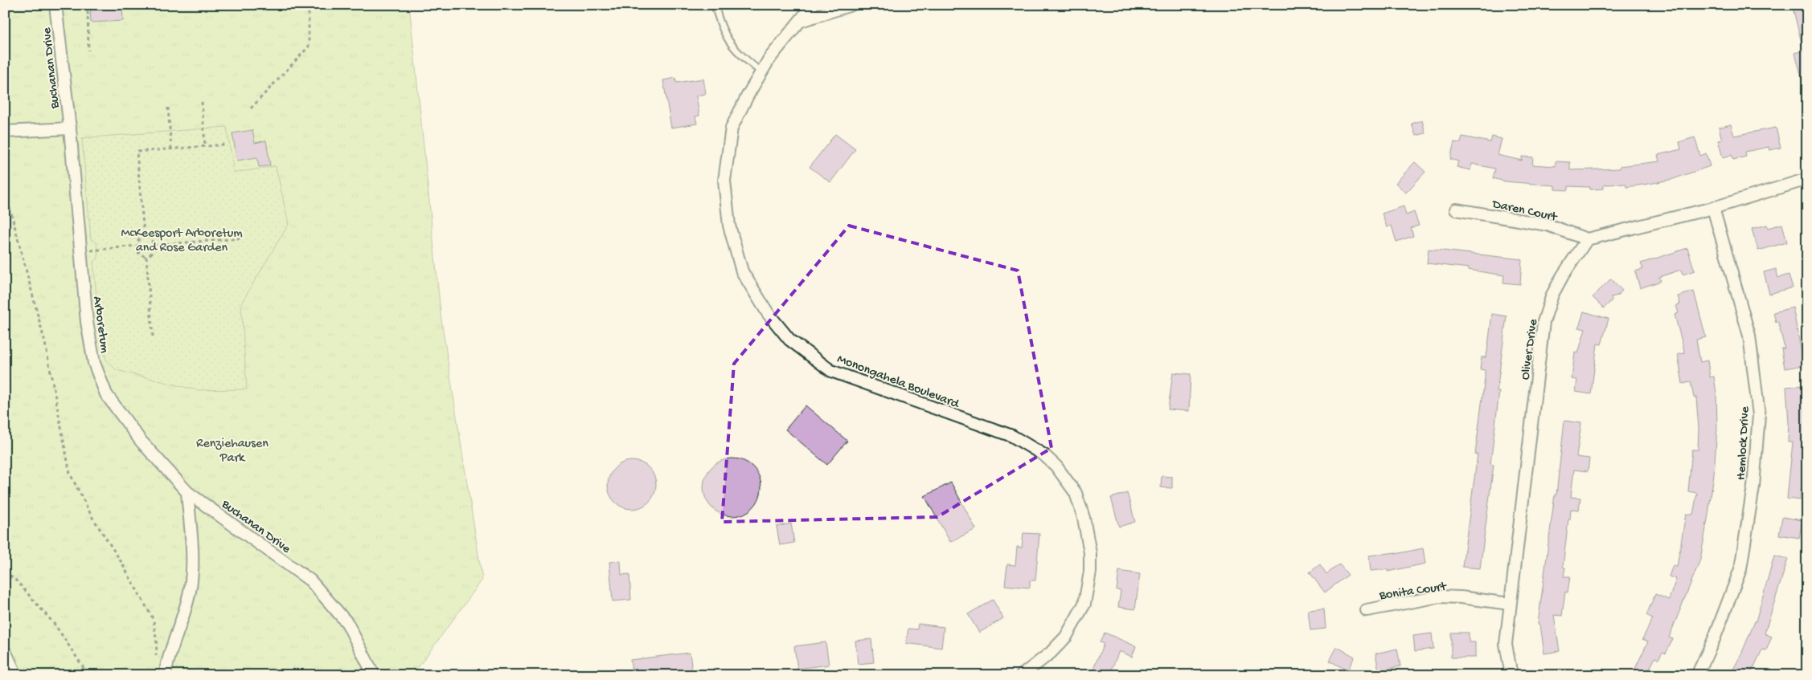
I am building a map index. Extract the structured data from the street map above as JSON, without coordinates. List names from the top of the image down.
{
  "streets": {
    "street": [
      "Buchanan Drive",
      "Daren Court",
      "Arboretum",
      "Oliver Drive",
      "Monongahela Boulevard",
      "Hemlock Drive",
      "Bonita Court"
    ]
  },
  "crossings": [
    ["Buchanan Drive", "Arboretum"],
    ["Daren Court", "Oliver Drive"],
    ["Oliver Drive", "Bonita Court"]
  ],
  "parks": ["McKeesport Arboretum and Rose Garden", "Renziehausen Park"]
}
